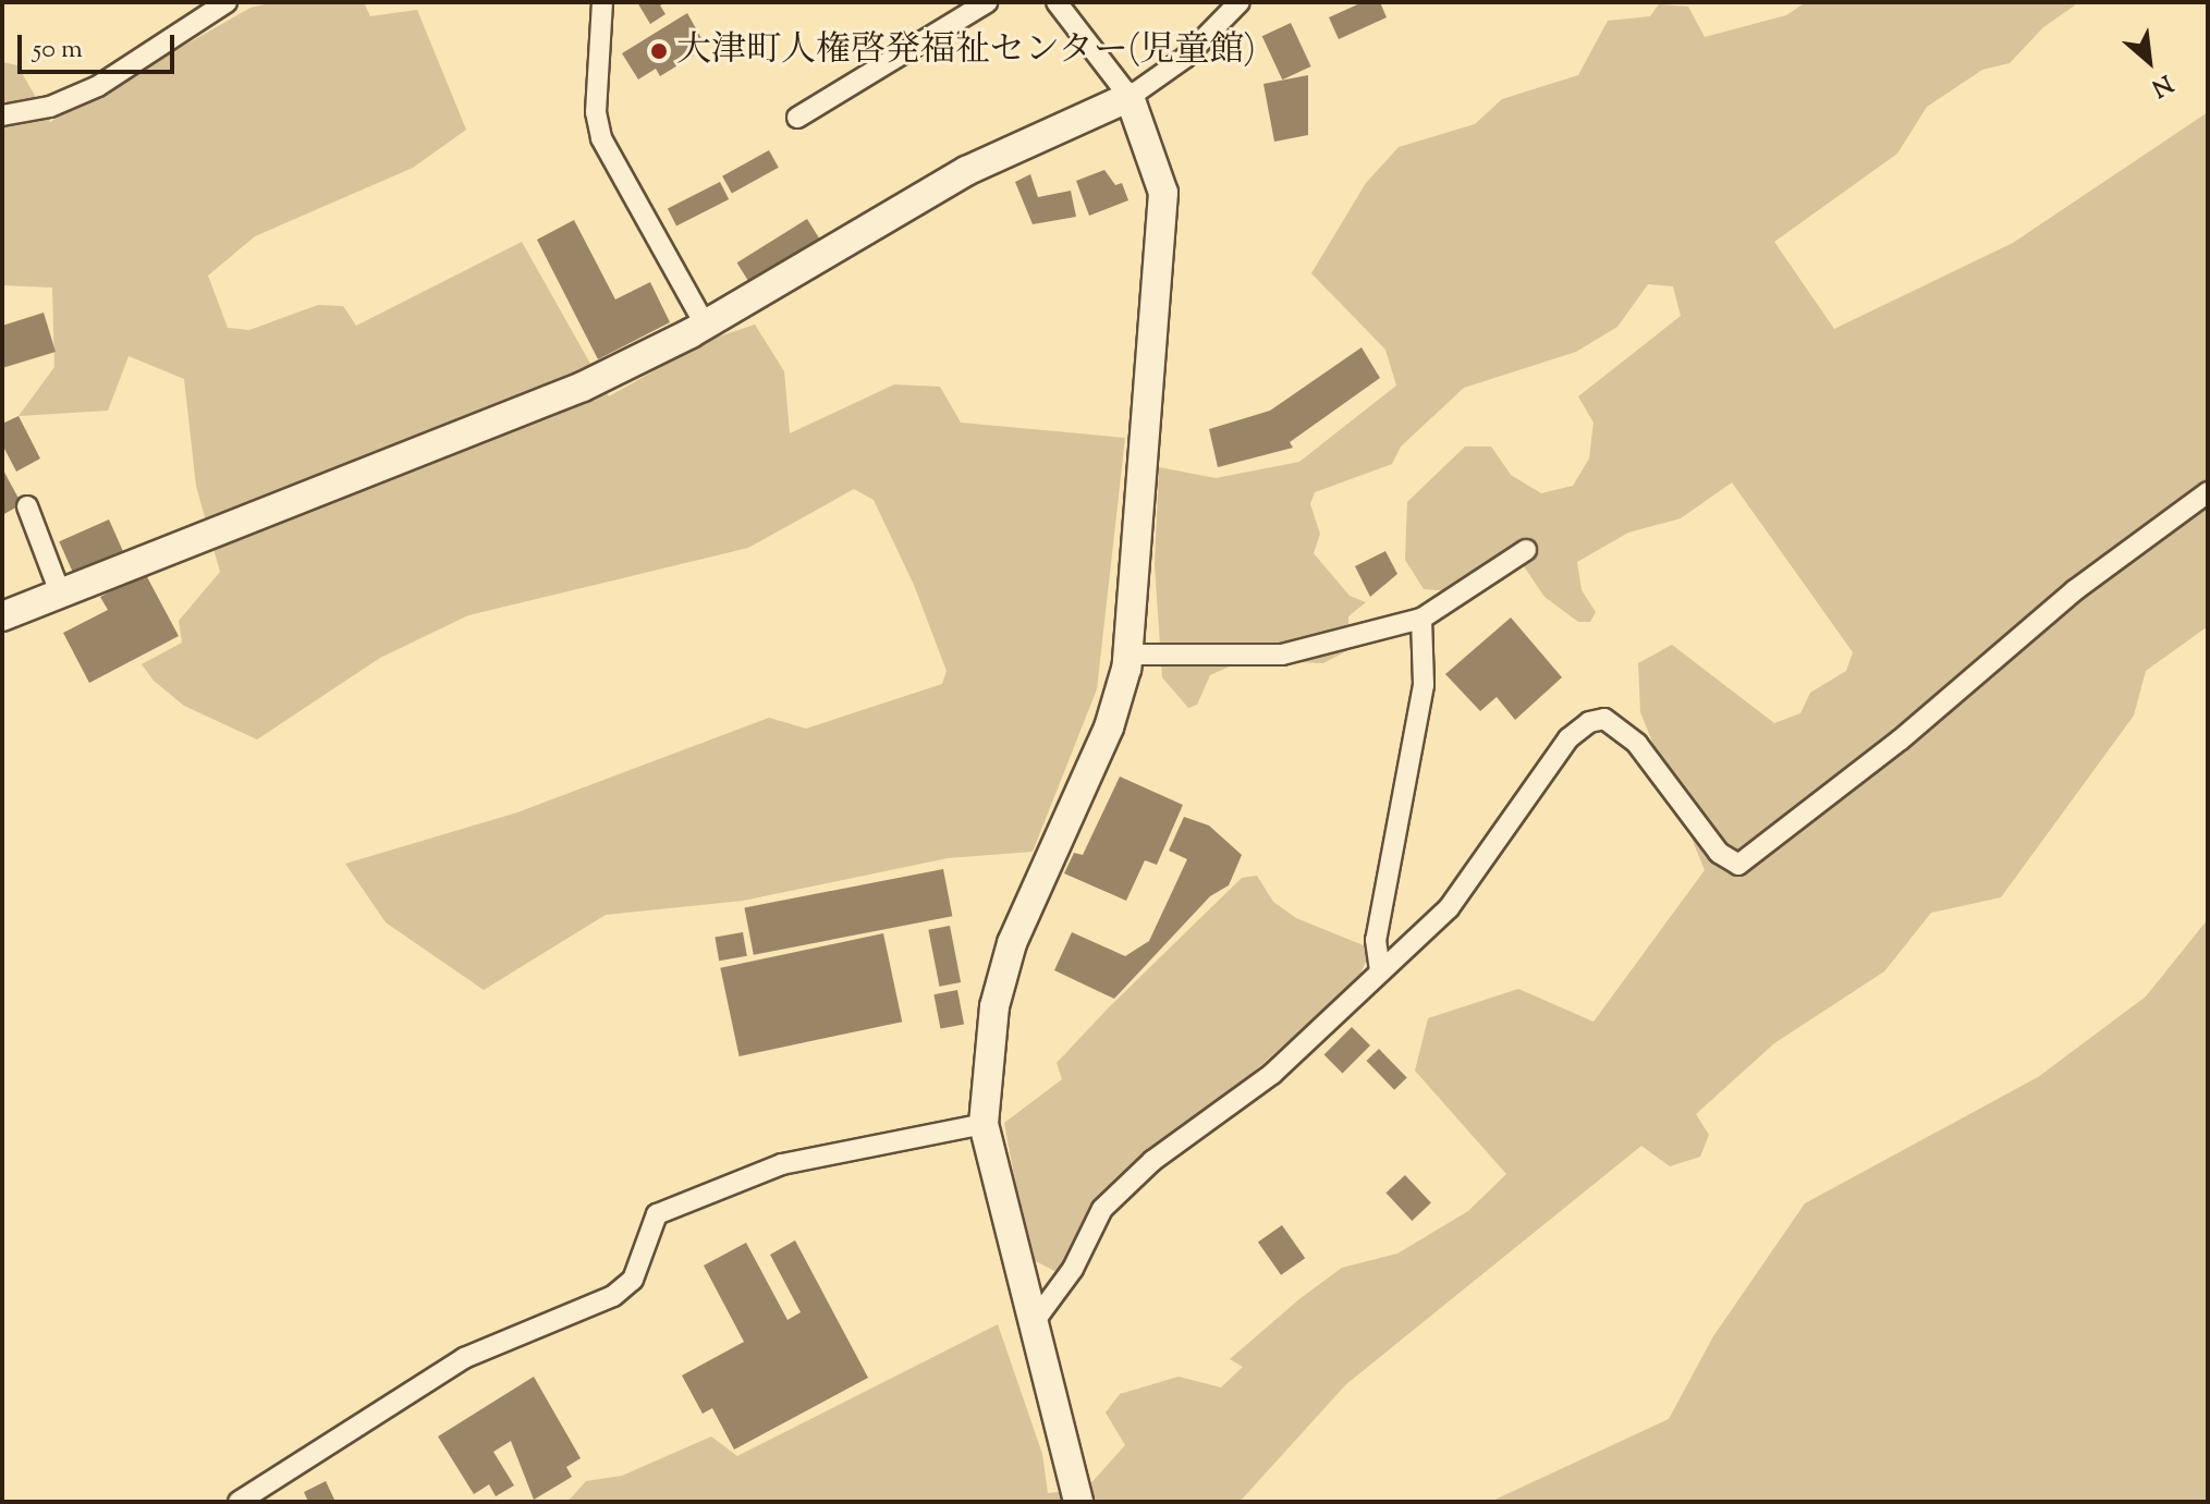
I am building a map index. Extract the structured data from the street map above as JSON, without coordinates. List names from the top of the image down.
{
  "places": ["大津町人権啓発福祉センター(児童館)"],
  "scale_bar": "50 m",
  "north": "bottom right"
}
